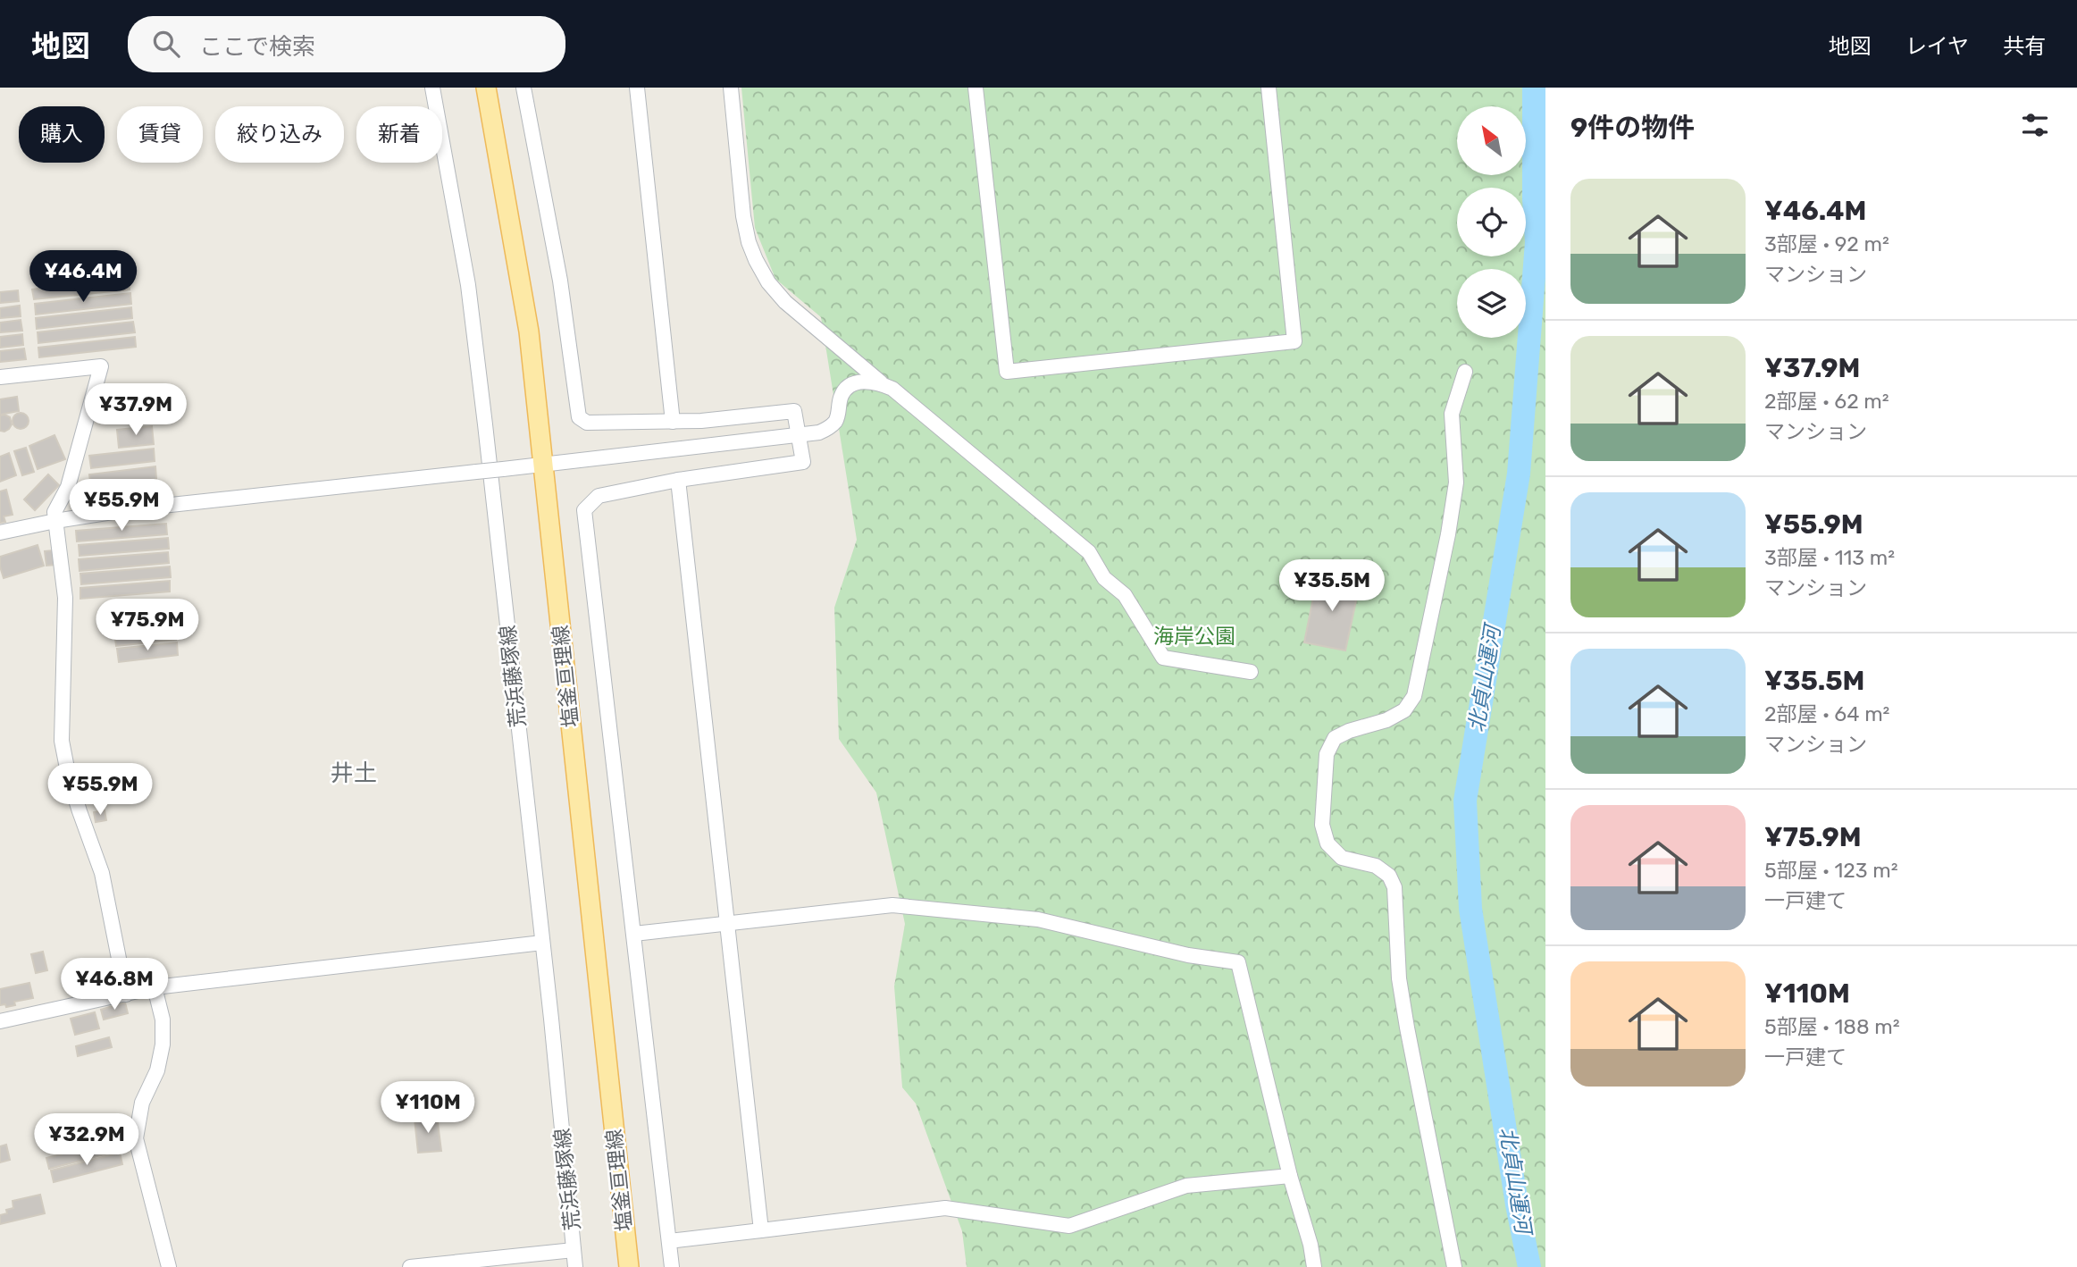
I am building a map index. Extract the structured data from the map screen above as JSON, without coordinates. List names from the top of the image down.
{
  "streets": {
    "main road": ["塩釜亘理線"],
    "street": ["荒浜藤塚線"]
  },
  "districts": ["井土"],
  "water": ["北貞山運河"],
  "parks": ["海岸公園"],
  "north": "top left",
  "page": {
    "header": "地図",
    "search": "ここで検索",
    "nav": ["地図", "レイヤ", "共有"],
    "heading": "9件の物件",
    "chip": [
      "購入",
      "賃貸",
      "絞り込み",
      "新着"
    ],
    "list": [
      {
        "name": "¥46.4M",
        "note": "3部屋 · 92 m² · マンション"
      },
      {
        "name": "¥37.9M",
        "note": "2部屋 · 62 m² · マンション"
      },
      {
        "name": "¥55.9M",
        "note": "3部屋 · 113 m² · マンション"
      },
      {
        "name": "¥35.5M",
        "note": "2部屋 · 64 m² · マンション"
      },
      {
        "name": "¥75.9M",
        "note": "5部屋 · 123 m² · 一戸建て"
      },
      {
        "name": "¥110M",
        "note": "5部屋 · 188 m² · 一戸建て"
      }
    ],
    "price": [
      "¥46.4M",
      "¥37.9M",
      "¥55.9M",
      "¥35.5M",
      "¥75.9M",
      "¥55.9M",
      "¥46.8M",
      "¥110M",
      "¥32.9M"
    ]
  }
}
